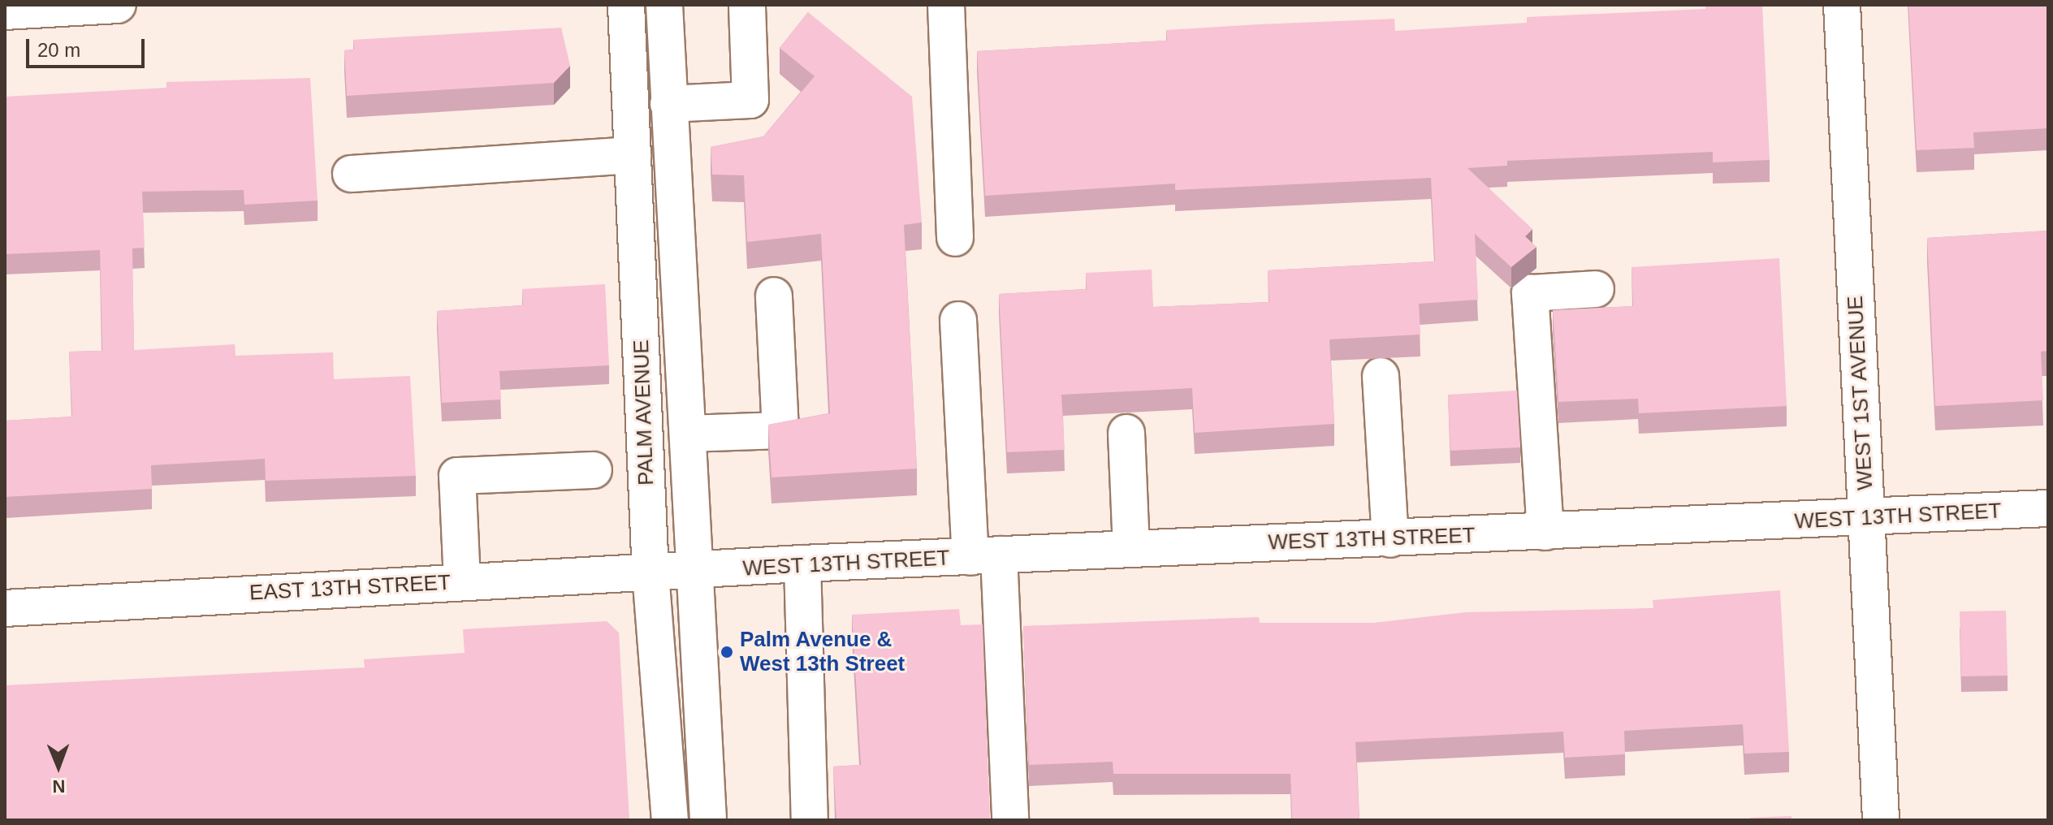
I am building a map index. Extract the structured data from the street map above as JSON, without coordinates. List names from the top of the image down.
{
  "streets": {
    "street": [
      "WEST 1ST AVENUE",
      "PALM AVENUE",
      "WEST 13TH STREET",
      "EAST 13TH STREET"
    ]
  },
  "crossings": [
    ["WEST 1ST AVENUE", "WEST 13TH STREET"],
    ["PALM AVENUE", "WEST 13TH STREET"],
    ["PALM AVENUE", "EAST 13TH STREET"],
    ["WEST 13TH STREET", "EAST 13TH STREET"]
  ],
  "places": ["Palm Avenue & West 13th Street"],
  "scale_bar": "20 m",
  "north": "bottom"
}
